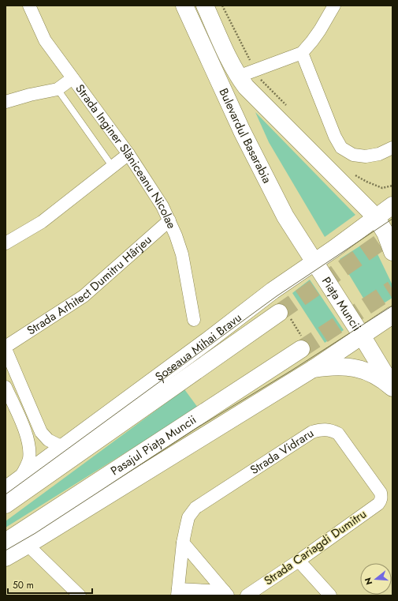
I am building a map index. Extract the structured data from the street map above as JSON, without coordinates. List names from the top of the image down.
{
  "streets": {
    "main road": [
      "Bulevardul Basarabia",
      "Piața Muncii",
      "Șoseaua Mihai Bravu",
      "Pasajul Piața Muncii"
    ],
    "street": [
      "Strada Inginer Slăniceanu Nicolae",
      "Strada Arhitect Dumitru Hârjeu",
      "Strada Vidraru",
      "Strada Cariagdi Dumitru"
    ]
  },
  "crossings": [
    ["Bulevardul Basarabia", "Piața Muncii"],
    ["Bulevardul Basarabia", "Șoseaua Mihai Bravu"],
    ["Strada Inginer Slăniceanu Nicolae", "Strada Arhitect Dumitru Hârjeu"],
    ["Piața Muncii", "Șoseaua Mihai Bravu"],
    ["Strada Vidraru", "Strada Cariagdi Dumitru"]
  ],
  "scale_bar": "50 m",
  "north": "left"
}
